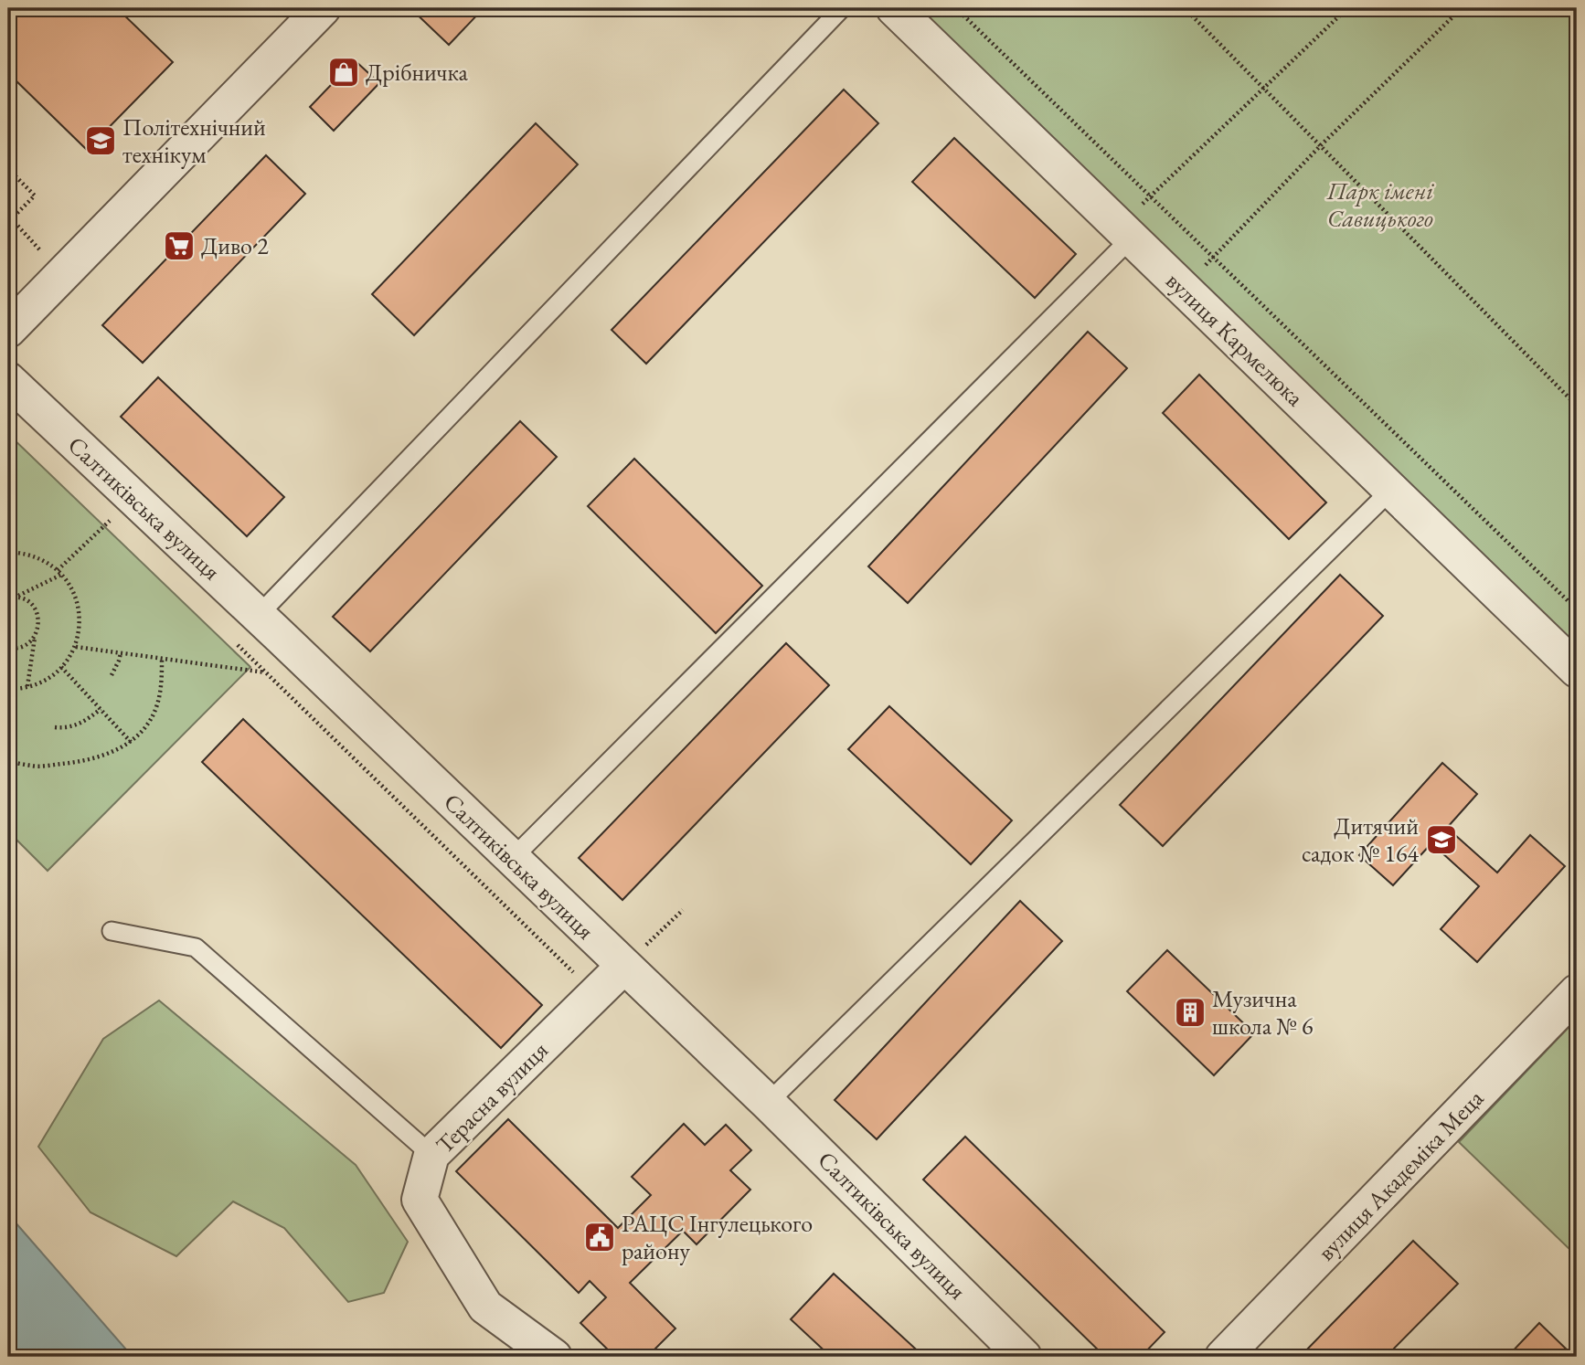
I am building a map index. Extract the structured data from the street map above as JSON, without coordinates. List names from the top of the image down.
{
  "streets": {
    "street": [
      "вулиця Кармелюка",
      "Салтиківська вулиця",
      "Терасна вулиця",
      "вулиця Академіка Меца"
    ]
  },
  "crossings": [
    ["Салтиківська вулиця", "Терасна вулиця"]
  ],
  "parks": ["Парк імені Савицького"],
  "places": {
    "shop": ["Дрібничка"],
    "school or university": ["Політехнічний технікум", "Дитячий садок № 164"],
    "supermarket": ["Диво 2"],
    "building": ["Музична школа № 6"],
    "public building": ["РАЦС Інгулецького району"]
  }
}
